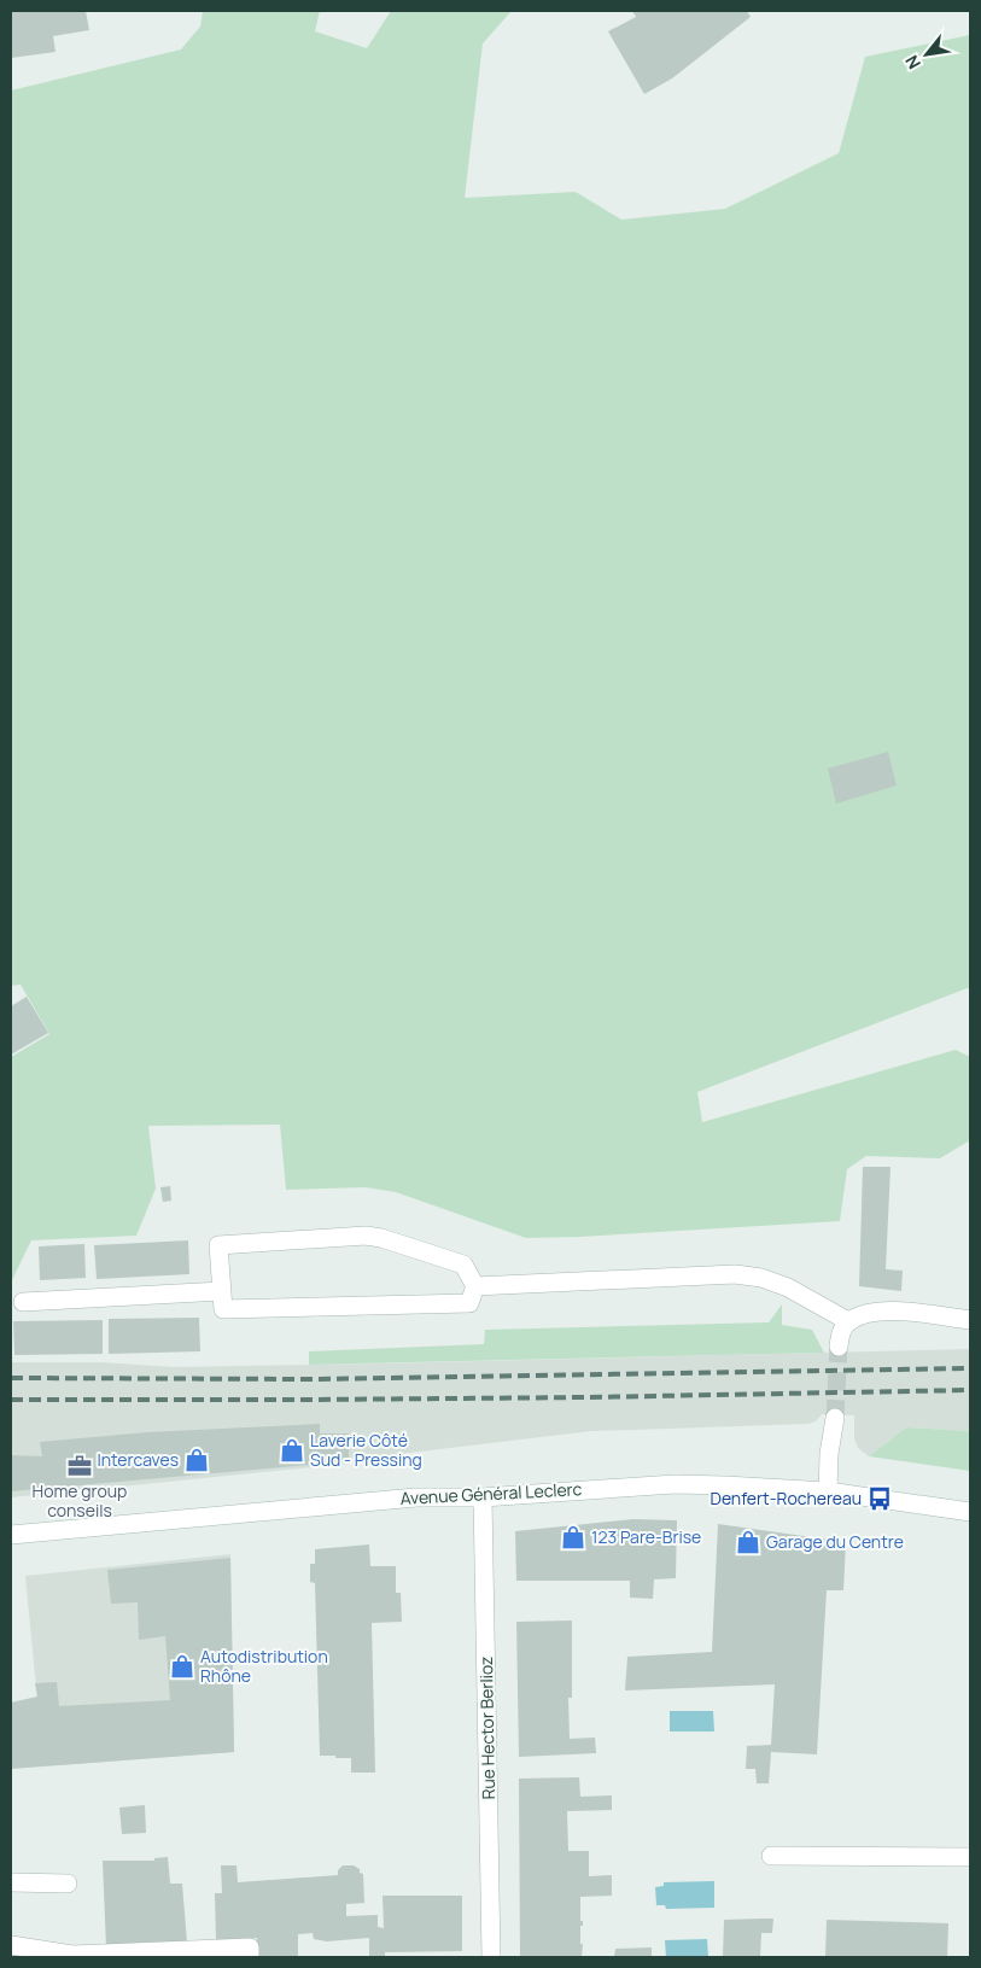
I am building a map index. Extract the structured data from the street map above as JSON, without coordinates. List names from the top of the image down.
{
  "streets": {
    "main road": ["Avenue Général Leclerc", "Rue Hector Berlioz"]
  },
  "crossings": [
    ["Avenue Général Leclerc", "Rue Hector Berlioz"]
  ],
  "places": {
    "shop": [
      "Laverie Côté Sud - Pressing",
      "Intercaves",
      "123 Pare-Brise",
      "Garage du Centre",
      "Autodistribution Rhône"
    ],
    "office": ["Home group conseils"],
    "bus stop": ["Denfert-Rochereau"]
  },
  "north": "bottom left"
}
